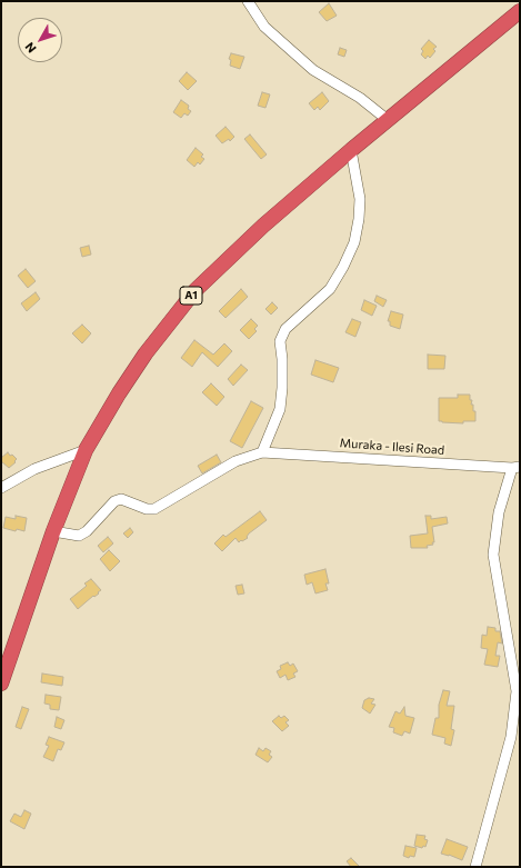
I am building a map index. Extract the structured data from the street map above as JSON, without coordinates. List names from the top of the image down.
{
  "streets": {
    "highway": ["A1"],
    "street": ["Muraka - Ilesi Road"]
  },
  "crossings": [
    ["A1", "Muraka - Ilesi Road"]
  ],
  "north": "bottom left"
}
